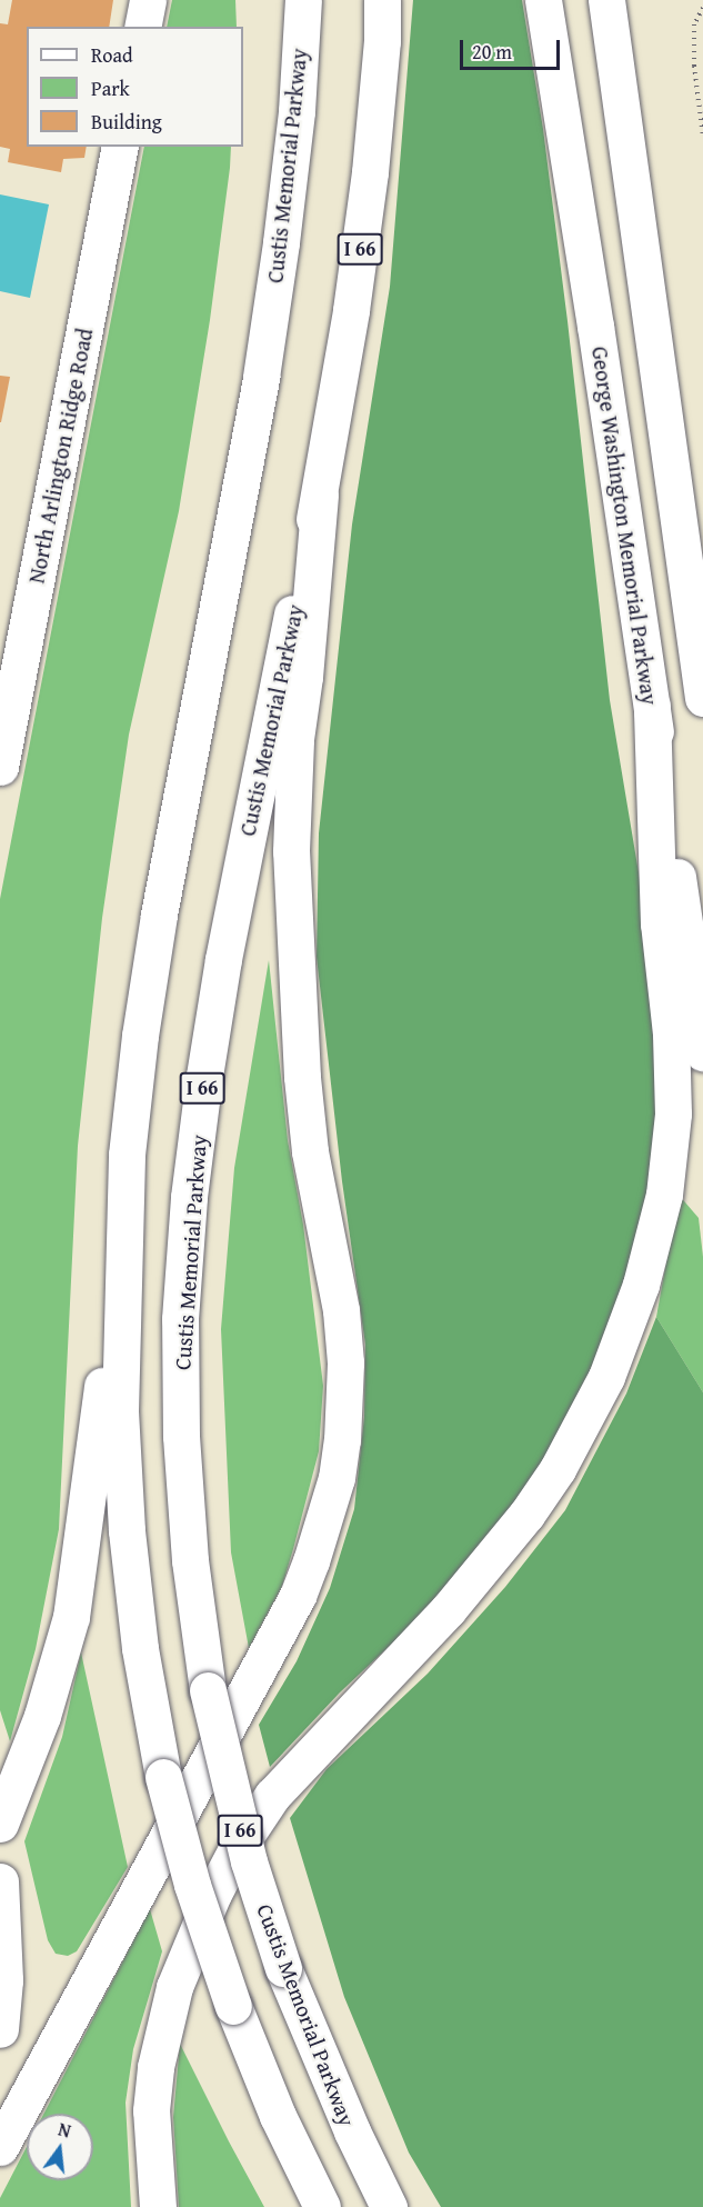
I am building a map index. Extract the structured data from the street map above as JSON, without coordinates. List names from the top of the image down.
{
  "streets": {
    "main road": [
      "Custis Memorial Parkway",
      "I 66",
      "North Arlington Ridge Road",
      "George Washington Memorial Parkway"
    ]
  },
  "legend": ["Road", "Park", "Building"],
  "scale_bar": "20 m",
  "north": "top"
}
